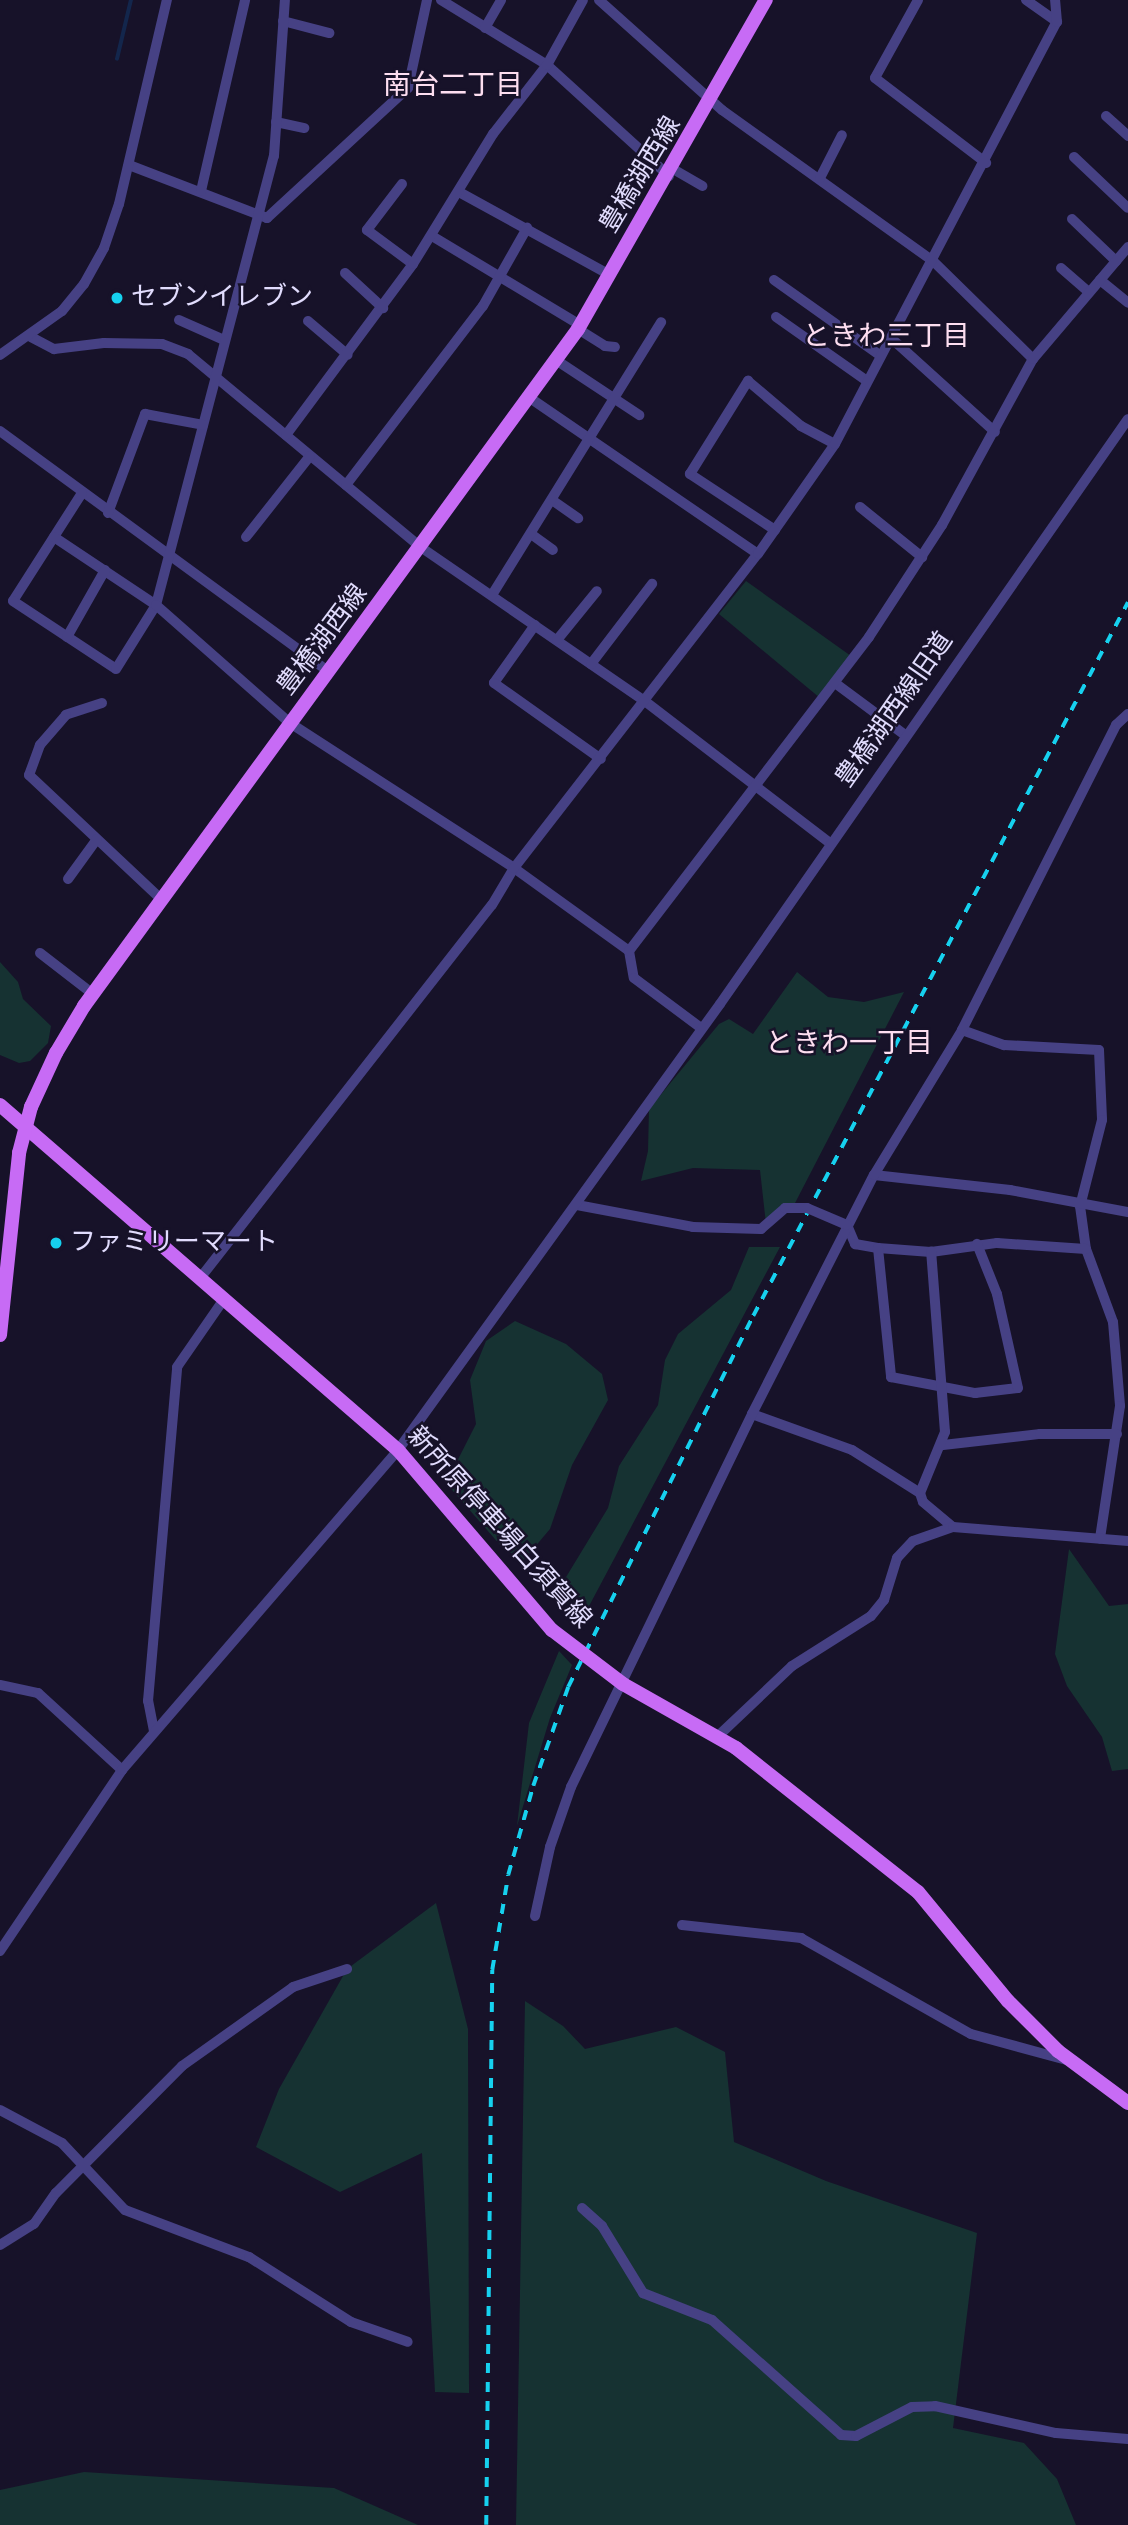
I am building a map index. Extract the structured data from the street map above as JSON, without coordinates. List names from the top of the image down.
{
  "streets": {
    "main road": ["豊橋湖西線", "新所原停車場白須賀線"],
    "street": ["豊橋湖西線旧道"]
  },
  "crossings": [
    ["豊橋湖西線", "新所原停車場白須賀線"],
    ["豊橋湖西線旧道", "新所原停車場白須賀線"]
  ],
  "districts": ["南台二丁目", "ときわ三丁目", "ときわ一丁目"],
  "places": ["セブンイレブン", "ファミリーマート"]
}
